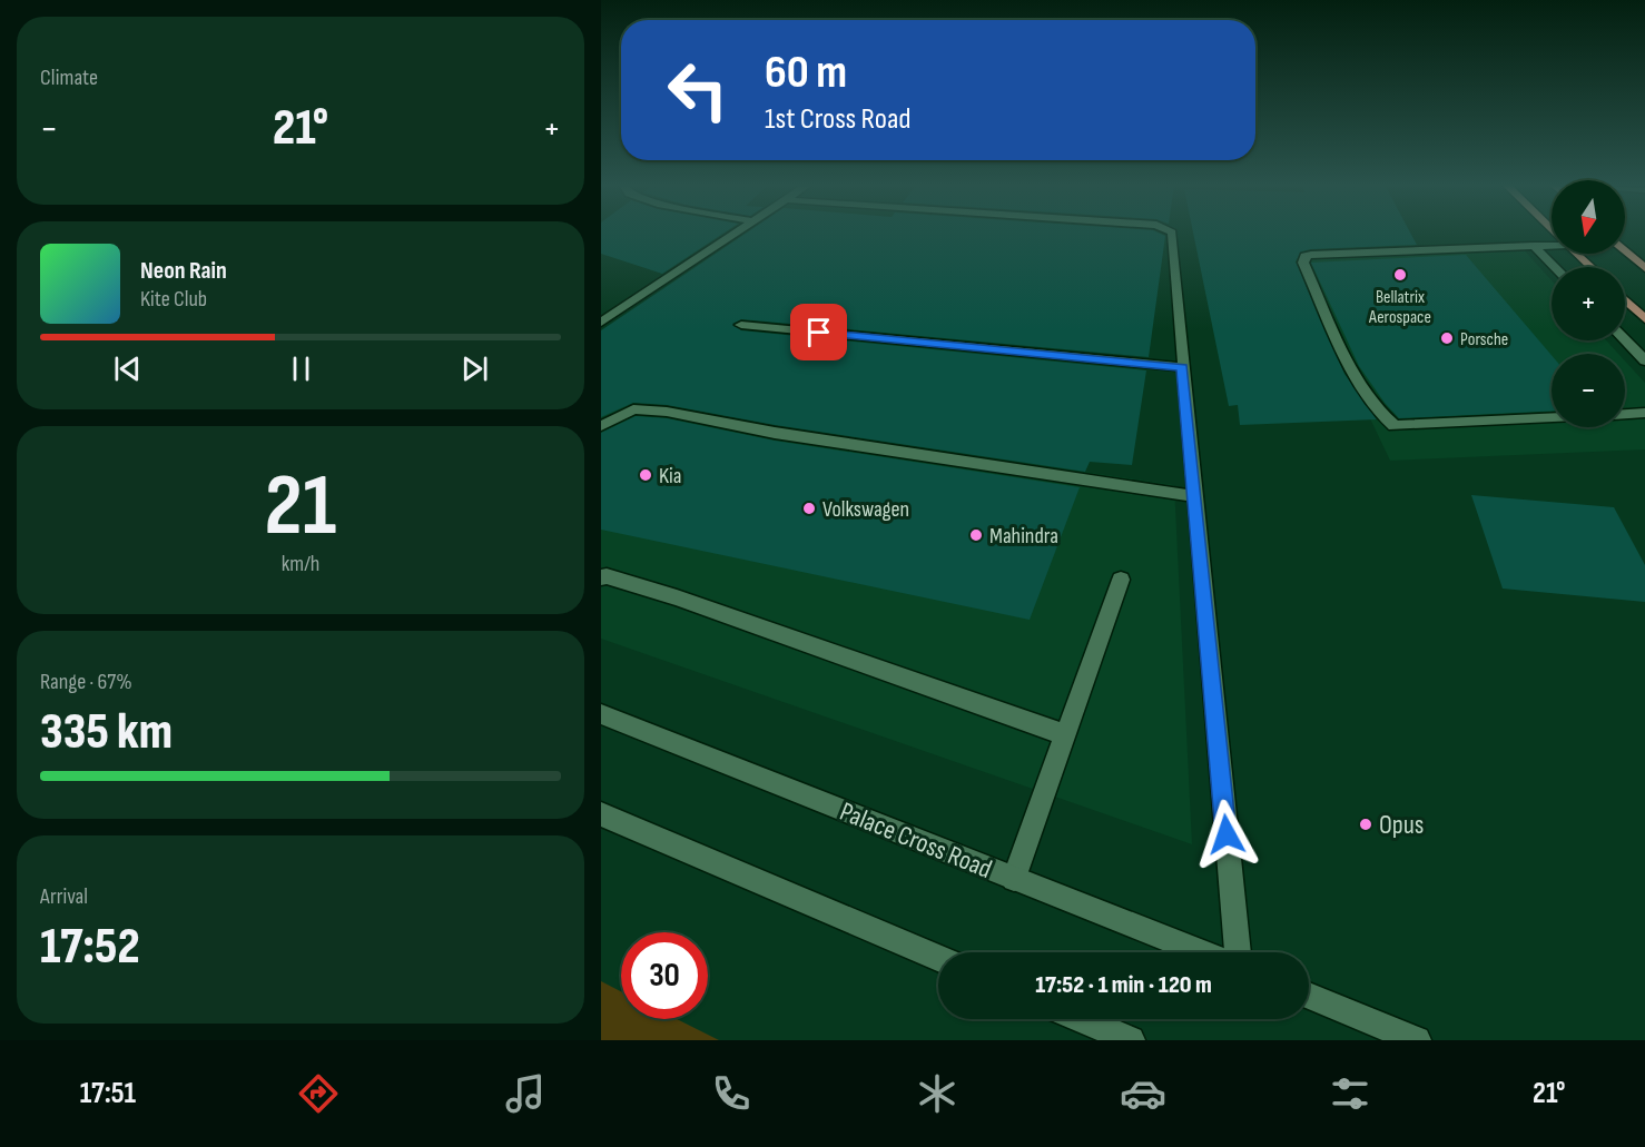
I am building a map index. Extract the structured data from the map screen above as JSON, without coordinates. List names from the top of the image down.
{
  "streets": {
    "street": ["Palace Cross Road"]
  },
  "places": [
    "Bellatrix Aerospace",
    "Porsche",
    "Kia",
    "Volkswagen",
    "Mahindra",
    "Opus"
  ],
  "north": "bottom",
  "page": {
    "tile": [
      "Climate",
      ["21", "km/h"],
      ["Range · 67%", "335 km"],
      ["Arrival", "17:52"]
    ],
    "turn": ["60 m", "1st Cross Road"],
    "heat": ["−", "21°", "+"],
    "map_buttons": ["+", "−"],
    "song": ["Neon Rain", "Kite Club"],
    "limit": "30",
    "trip": "17:52 · 1 min · 120 m",
    "tabs": ["17:51", "21°"]
  }
}
